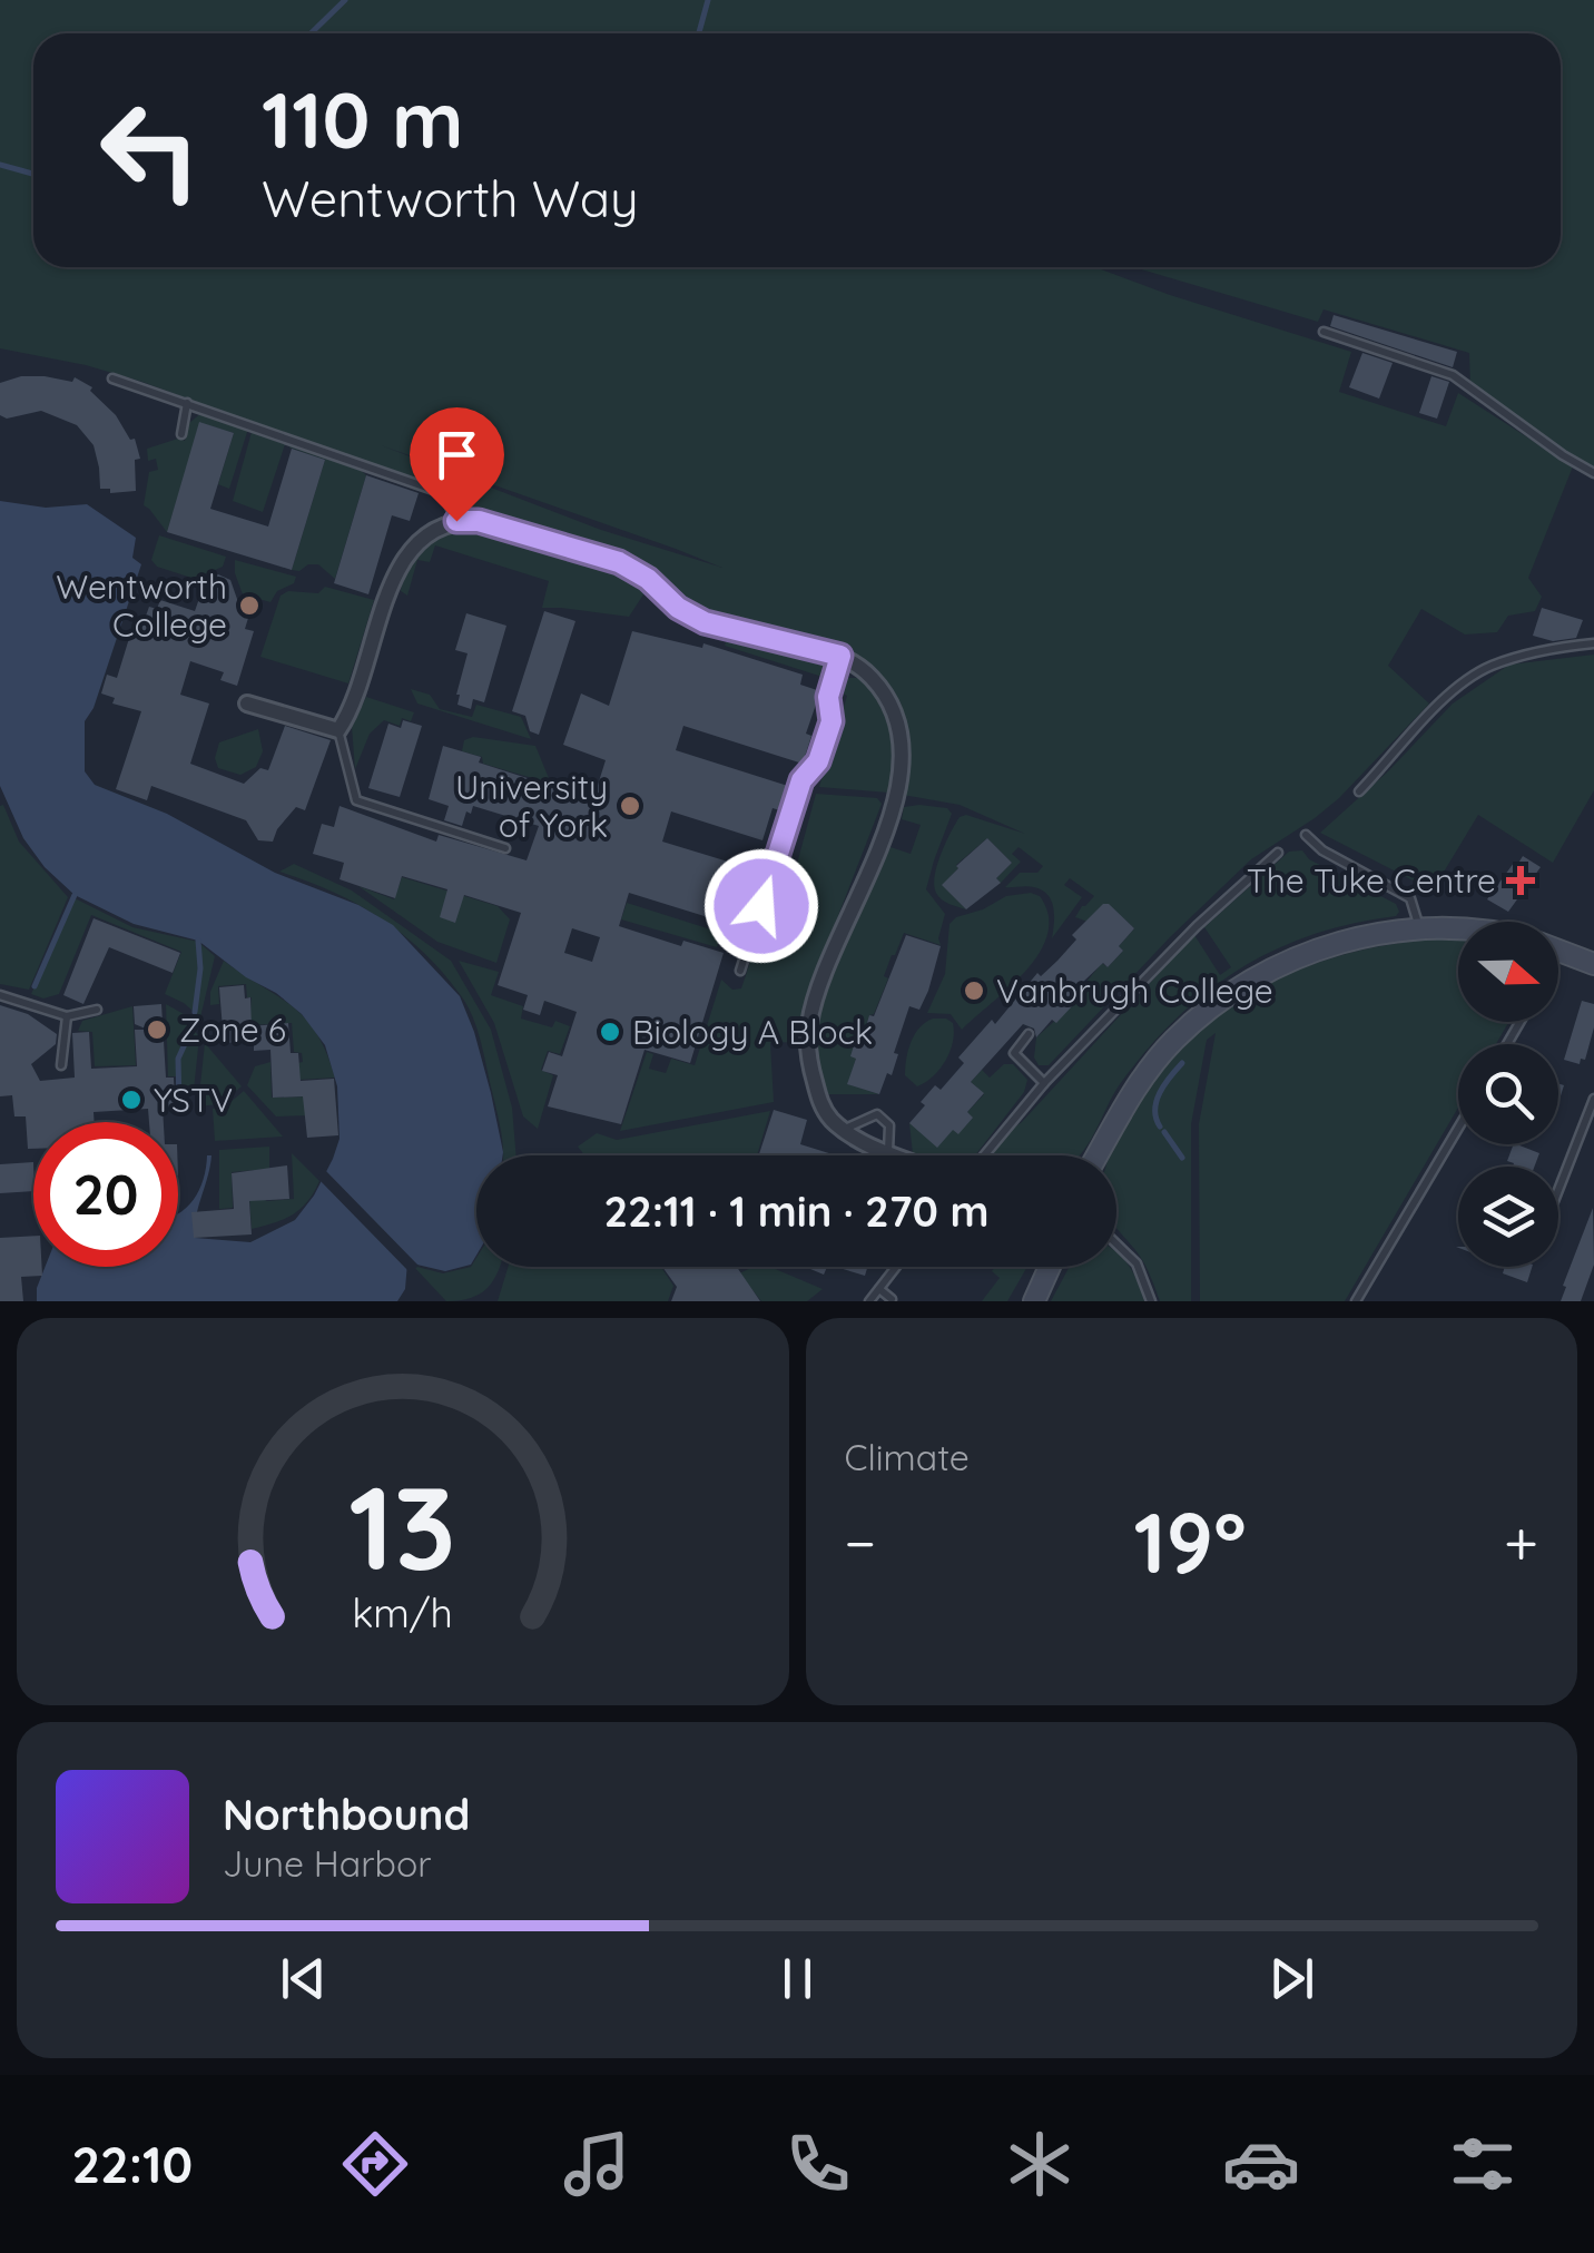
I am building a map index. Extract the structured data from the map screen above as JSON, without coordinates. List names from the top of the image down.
{
  "places": {
    "other": [
      "Wentworth College",
      "University of York",
      "Vanbrugh College",
      "Zone 6",
      "Biology A Block",
      "YSTV"
    ],
    "health": ["The Tuke Centre"]
  },
  "north": "right",
  "page": {
    "turn": ["110 m", "Wentworth Way"],
    "limit": "20",
    "trip": "22:11 · 1 min · 270 m",
    "tile": "Climate",
    "heat": ["−", "19°", "+"],
    "song": ["Northbound", "June Harbor"],
    "tabs": "22:10",
    "gauge": ["13", "km/h"]
  }
}
